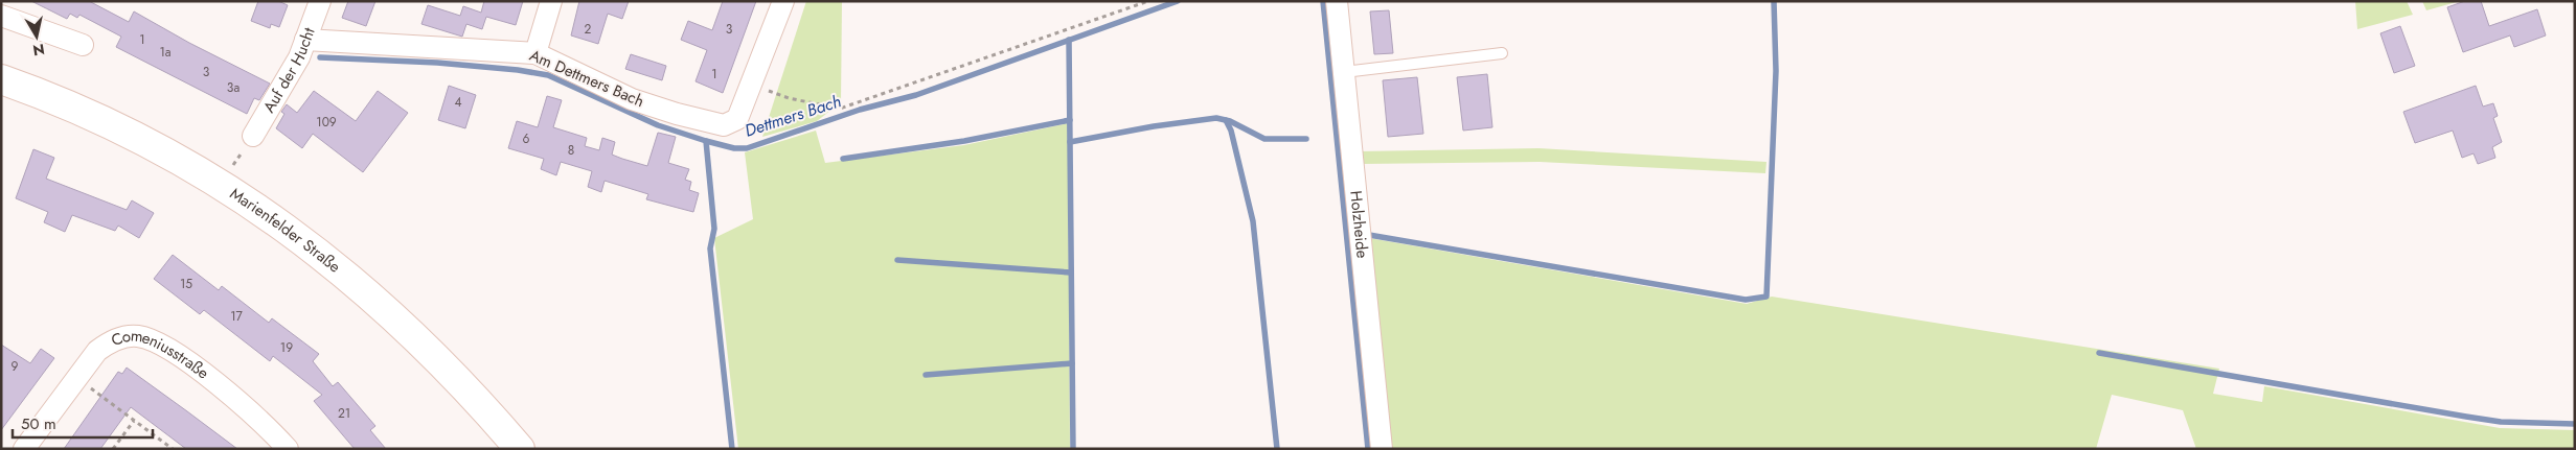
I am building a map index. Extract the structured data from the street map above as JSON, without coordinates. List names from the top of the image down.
{
  "streets": {
    "main road": ["Marienfelder Straße"],
    "street": [
      "Auf der Hucht",
      "Am Dettmers Bach",
      "Holzheide",
      "Comeniusstraße"
    ]
  },
  "crossings": [
    ["Auf der Hucht", "Am Dettmers Bach"]
  ],
  "water": ["Dettmers Bach"],
  "house_numbers": [
    "2",
    "3",
    "1",
    "1a",
    "3",
    "1",
    "3a",
    "4",
    "109",
    "6",
    "8",
    "15",
    "17",
    "19",
    "9",
    "21"
  ],
  "scale_bar": "50 m",
  "north": "bottom"
}
